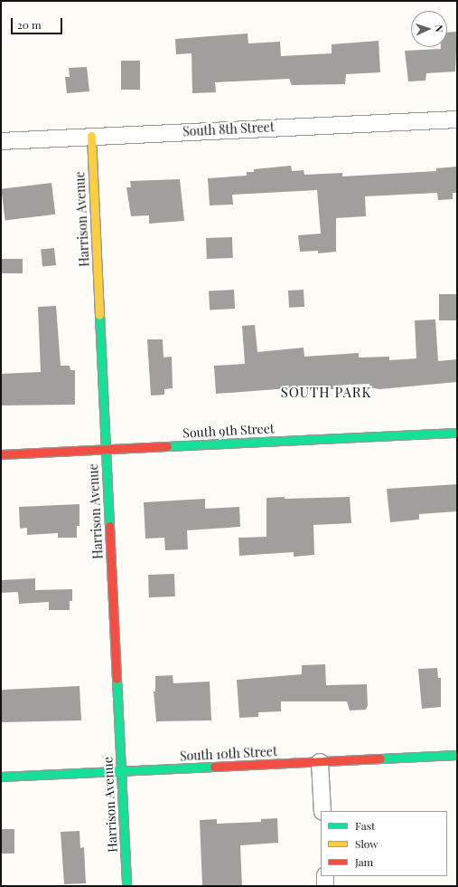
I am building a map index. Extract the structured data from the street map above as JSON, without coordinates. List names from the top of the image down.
{
  "streets": {
    "main road": ["Harrison Avenue", "South 9th Street", "South 10th Street"],
    "street": ["South 8th Street"]
  },
  "crossings": [
    ["South 8th Street", "Harrison Avenue"],
    ["Harrison Avenue", "South 9th Street"],
    ["Harrison Avenue", "South 10th Street"]
  ],
  "districts": ["SOUTH PARK"],
  "legend": ["Fast", "Slow", "Jam"],
  "scale_bar": "20 m",
  "north": "right"
}
